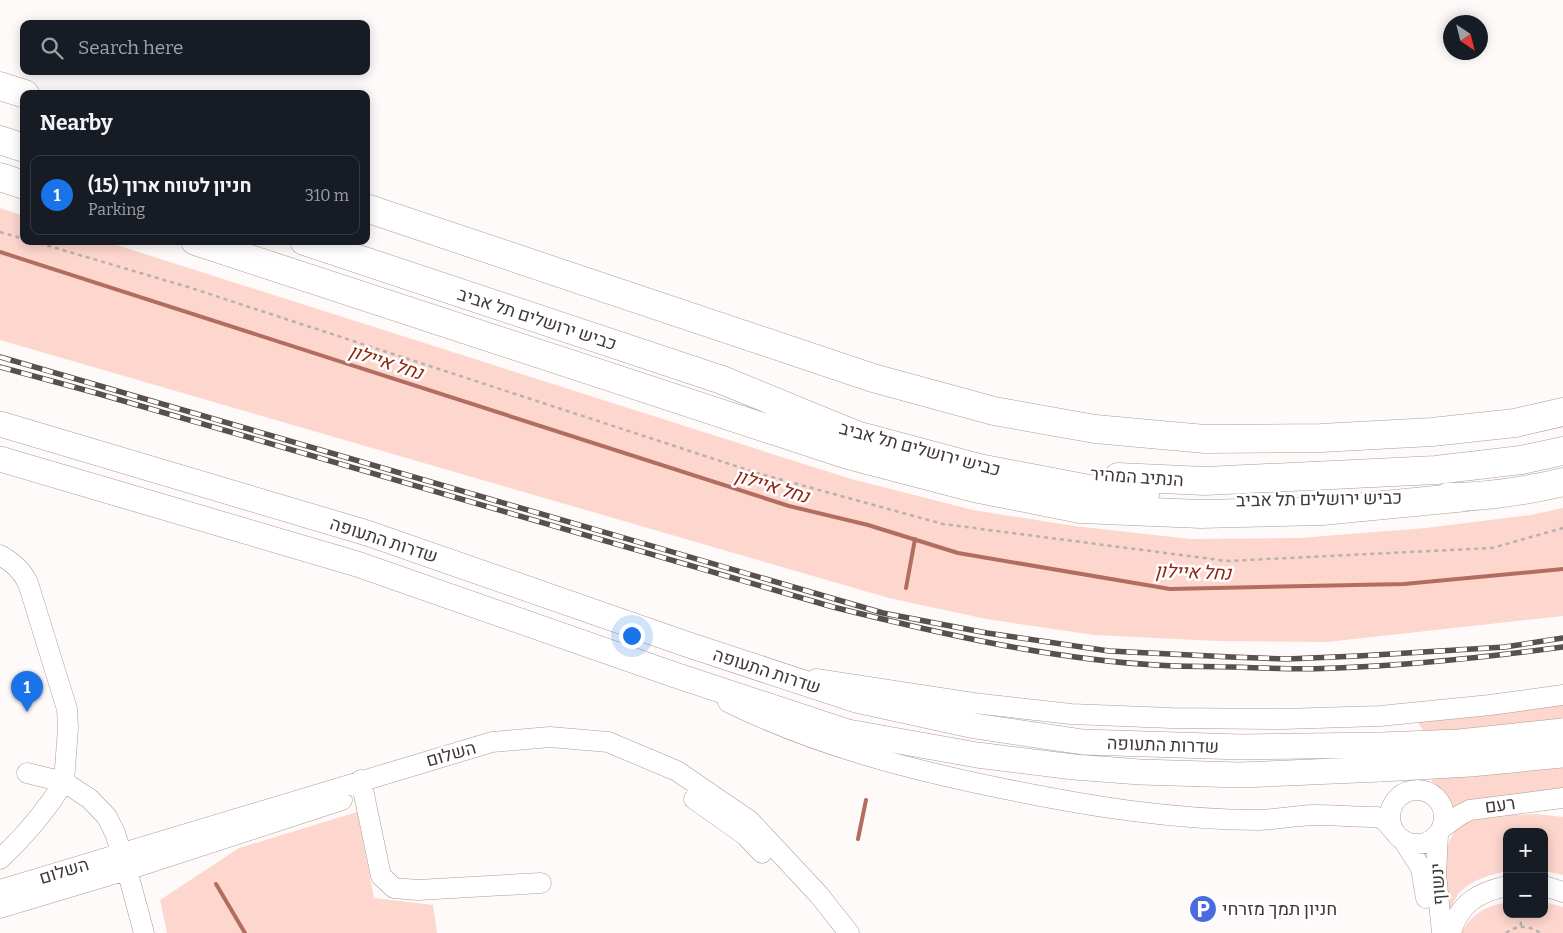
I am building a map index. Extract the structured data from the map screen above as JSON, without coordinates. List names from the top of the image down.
{
  "streets": {
    "highway": ["כביש ירושלים תל אביב", "הנתיב המהיר"],
    "main road": ["שדרות התעופה"],
    "street": ["השלום", "רעם", "ינשוף"]
  },
  "crossings": [
    ["כביש ירושלים תל אביב", "הנתיב המהיר"],
    ["רעם", "ינשוף"]
  ],
  "water": ["נחל איילון"],
  "places": {
    "parking": ["חניון תמך מזרחי"]
  },
  "north": "bottom right",
  "page": {
    "search": "Search here",
    "heading": "Nearby",
    "list": [
      {
        "mark": "1",
        "name": "חניון לטווח ארוך (15)",
        "note": "Parking",
        "value": "310 m"
      }
    ],
    "pins": "1",
    "map_buttons": ["+", "−"]
  }
}
